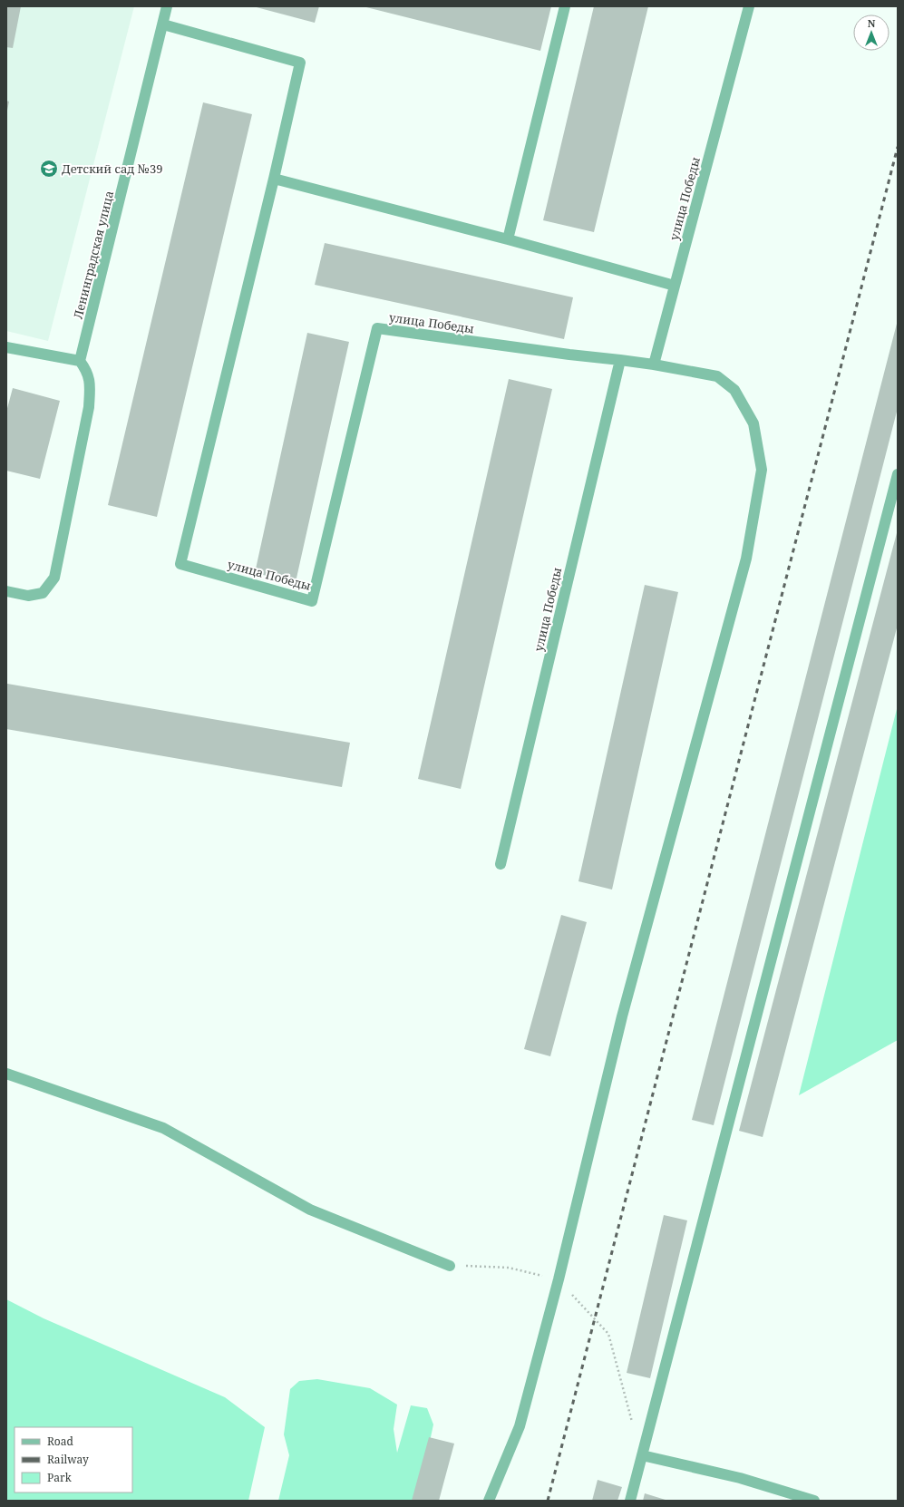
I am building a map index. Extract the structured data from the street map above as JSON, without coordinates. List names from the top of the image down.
{
  "streets": {
    "street": ["улица Победы", "Ленинградская улица"]
  },
  "places": {
    "school or university": ["Детский сад №39"]
  },
  "legend": ["Road", "Railway", "Park"],
  "north": "top"
}
